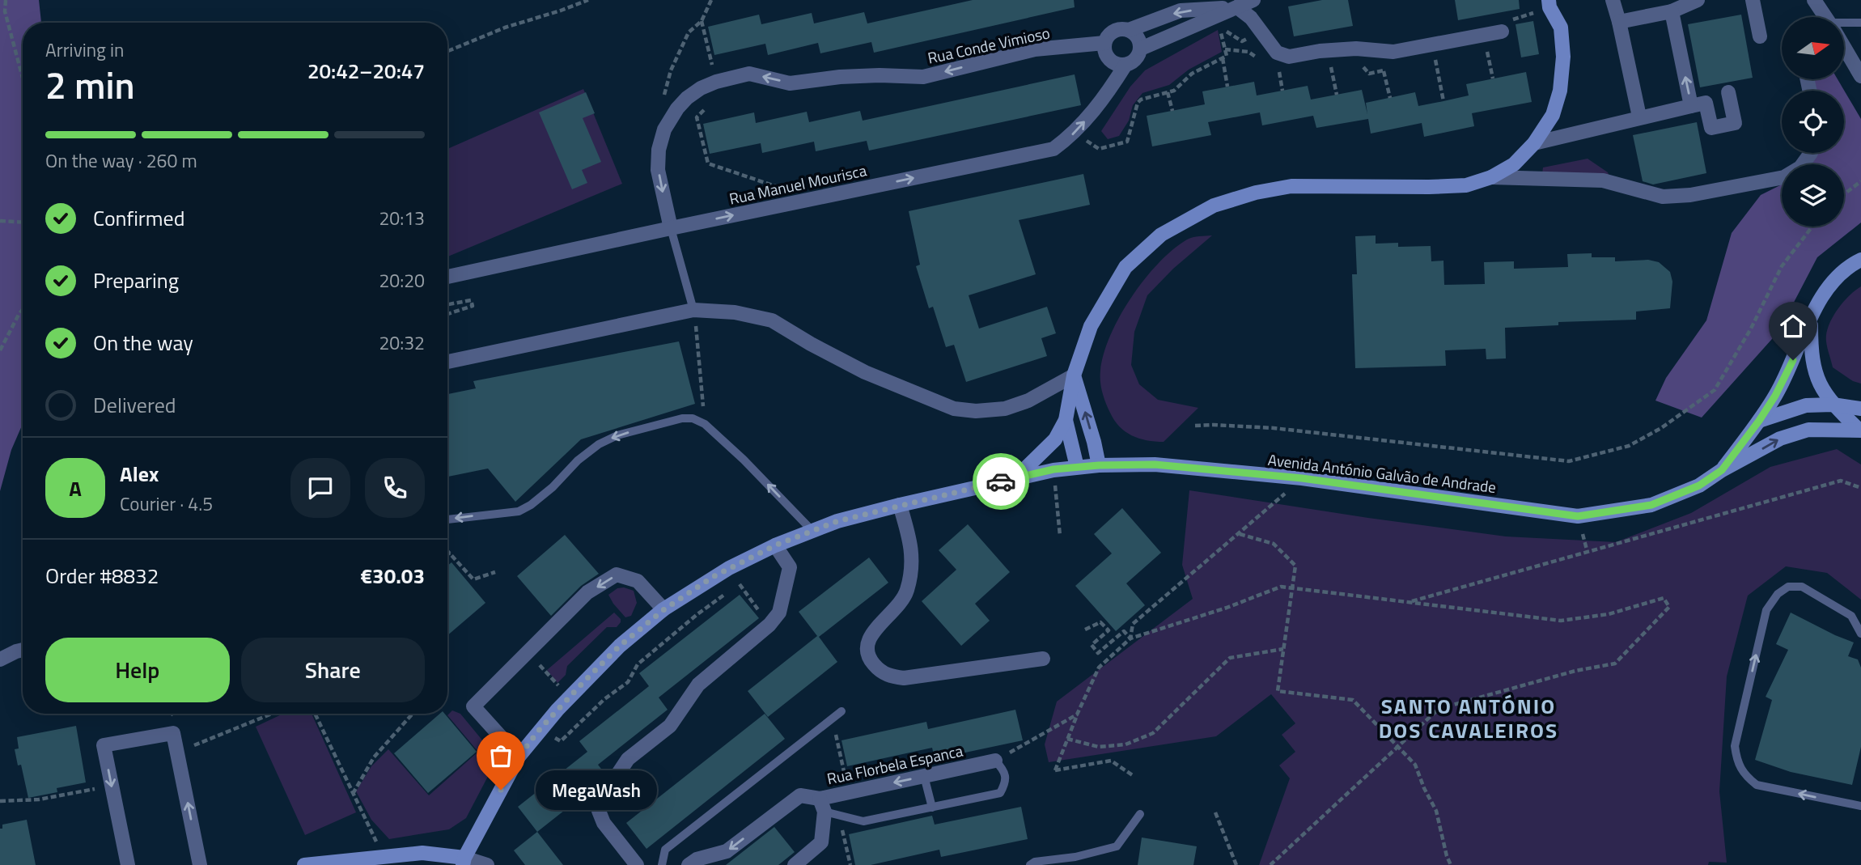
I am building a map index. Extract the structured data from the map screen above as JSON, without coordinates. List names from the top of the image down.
{
  "streets": {
    "street": [
      "Rua Conde Vimioso",
      "Rua Manuel Mourisca",
      "Avenida António Galvão de Andrade",
      "Rua Florbela Espanca"
    ]
  },
  "crossings": [
    ["Rua Conde Vimioso", "Rua Manuel Mourisca"]
  ],
  "one_way": ["Rua Conde Vimioso", "Rua Manuel Mourisca", "Rua Florbela Espanca"],
  "districts": ["SANTO ANTÓNIO DOS CAVALEIROS"],
  "places": ["MegaWash"],
  "north": "right",
  "page": {
    "heading": ["2 min", "Arriving in", "20:42–20:47"],
    "panel": [
      "Alex",
      "Courier · 4.5",
      "Order #8832",
      "€30.03"
    ],
    "bar": "On the way · 260 m",
    "list": [
      ["Confirmed", "20:13"],
      ["Preparing", "20:20"],
      ["On the way", "20:32"],
      "Delivered"
    ],
    "round": "A",
    "buttons": ["Help", "Share"],
    "bubble": "MegaWash"
  }
}
